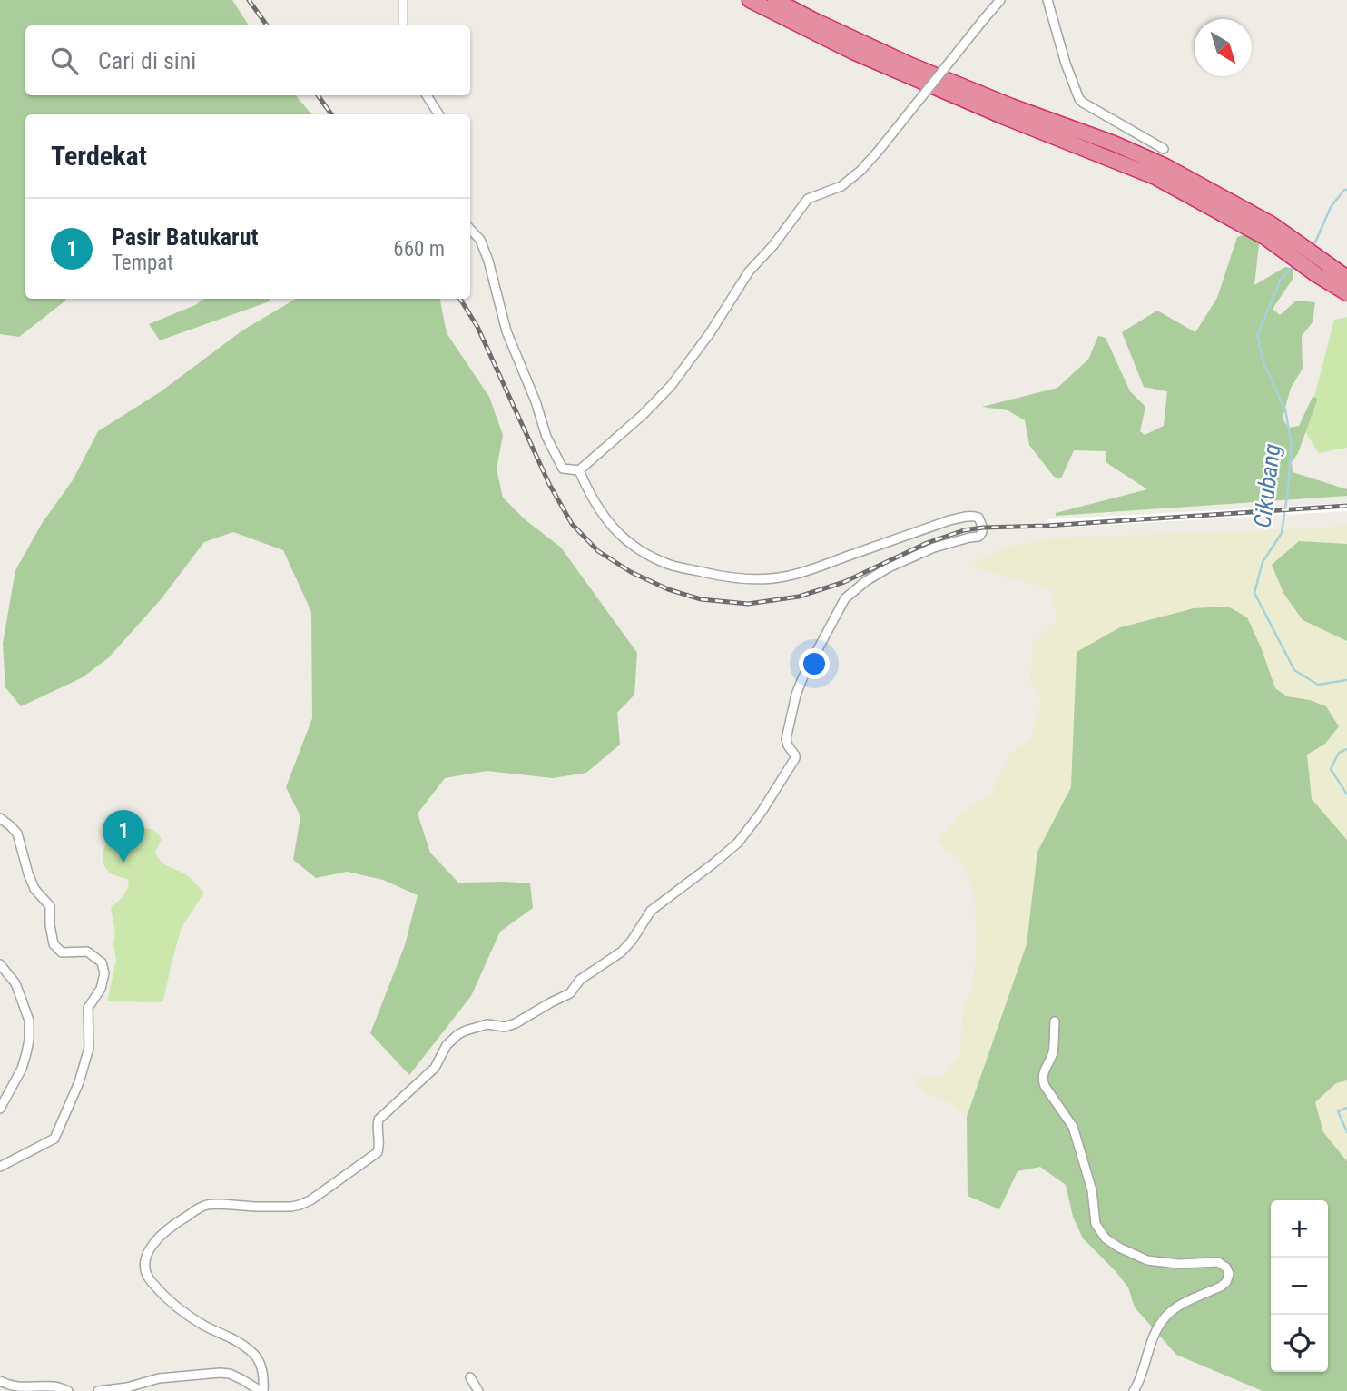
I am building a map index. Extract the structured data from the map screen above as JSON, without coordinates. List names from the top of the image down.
{
  "water": ["Cikubang"],
  "north": "bottom right",
  "page": {
    "search": "Cari di sini",
    "heading": "Terdekat",
    "list": [
      {
        "mark": "1",
        "name": "Pasir Batukarut",
        "note": "Tempat",
        "value": "660 m"
      }
    ],
    "pins": "1",
    "map_buttons": ["+", "−"]
  }
}
